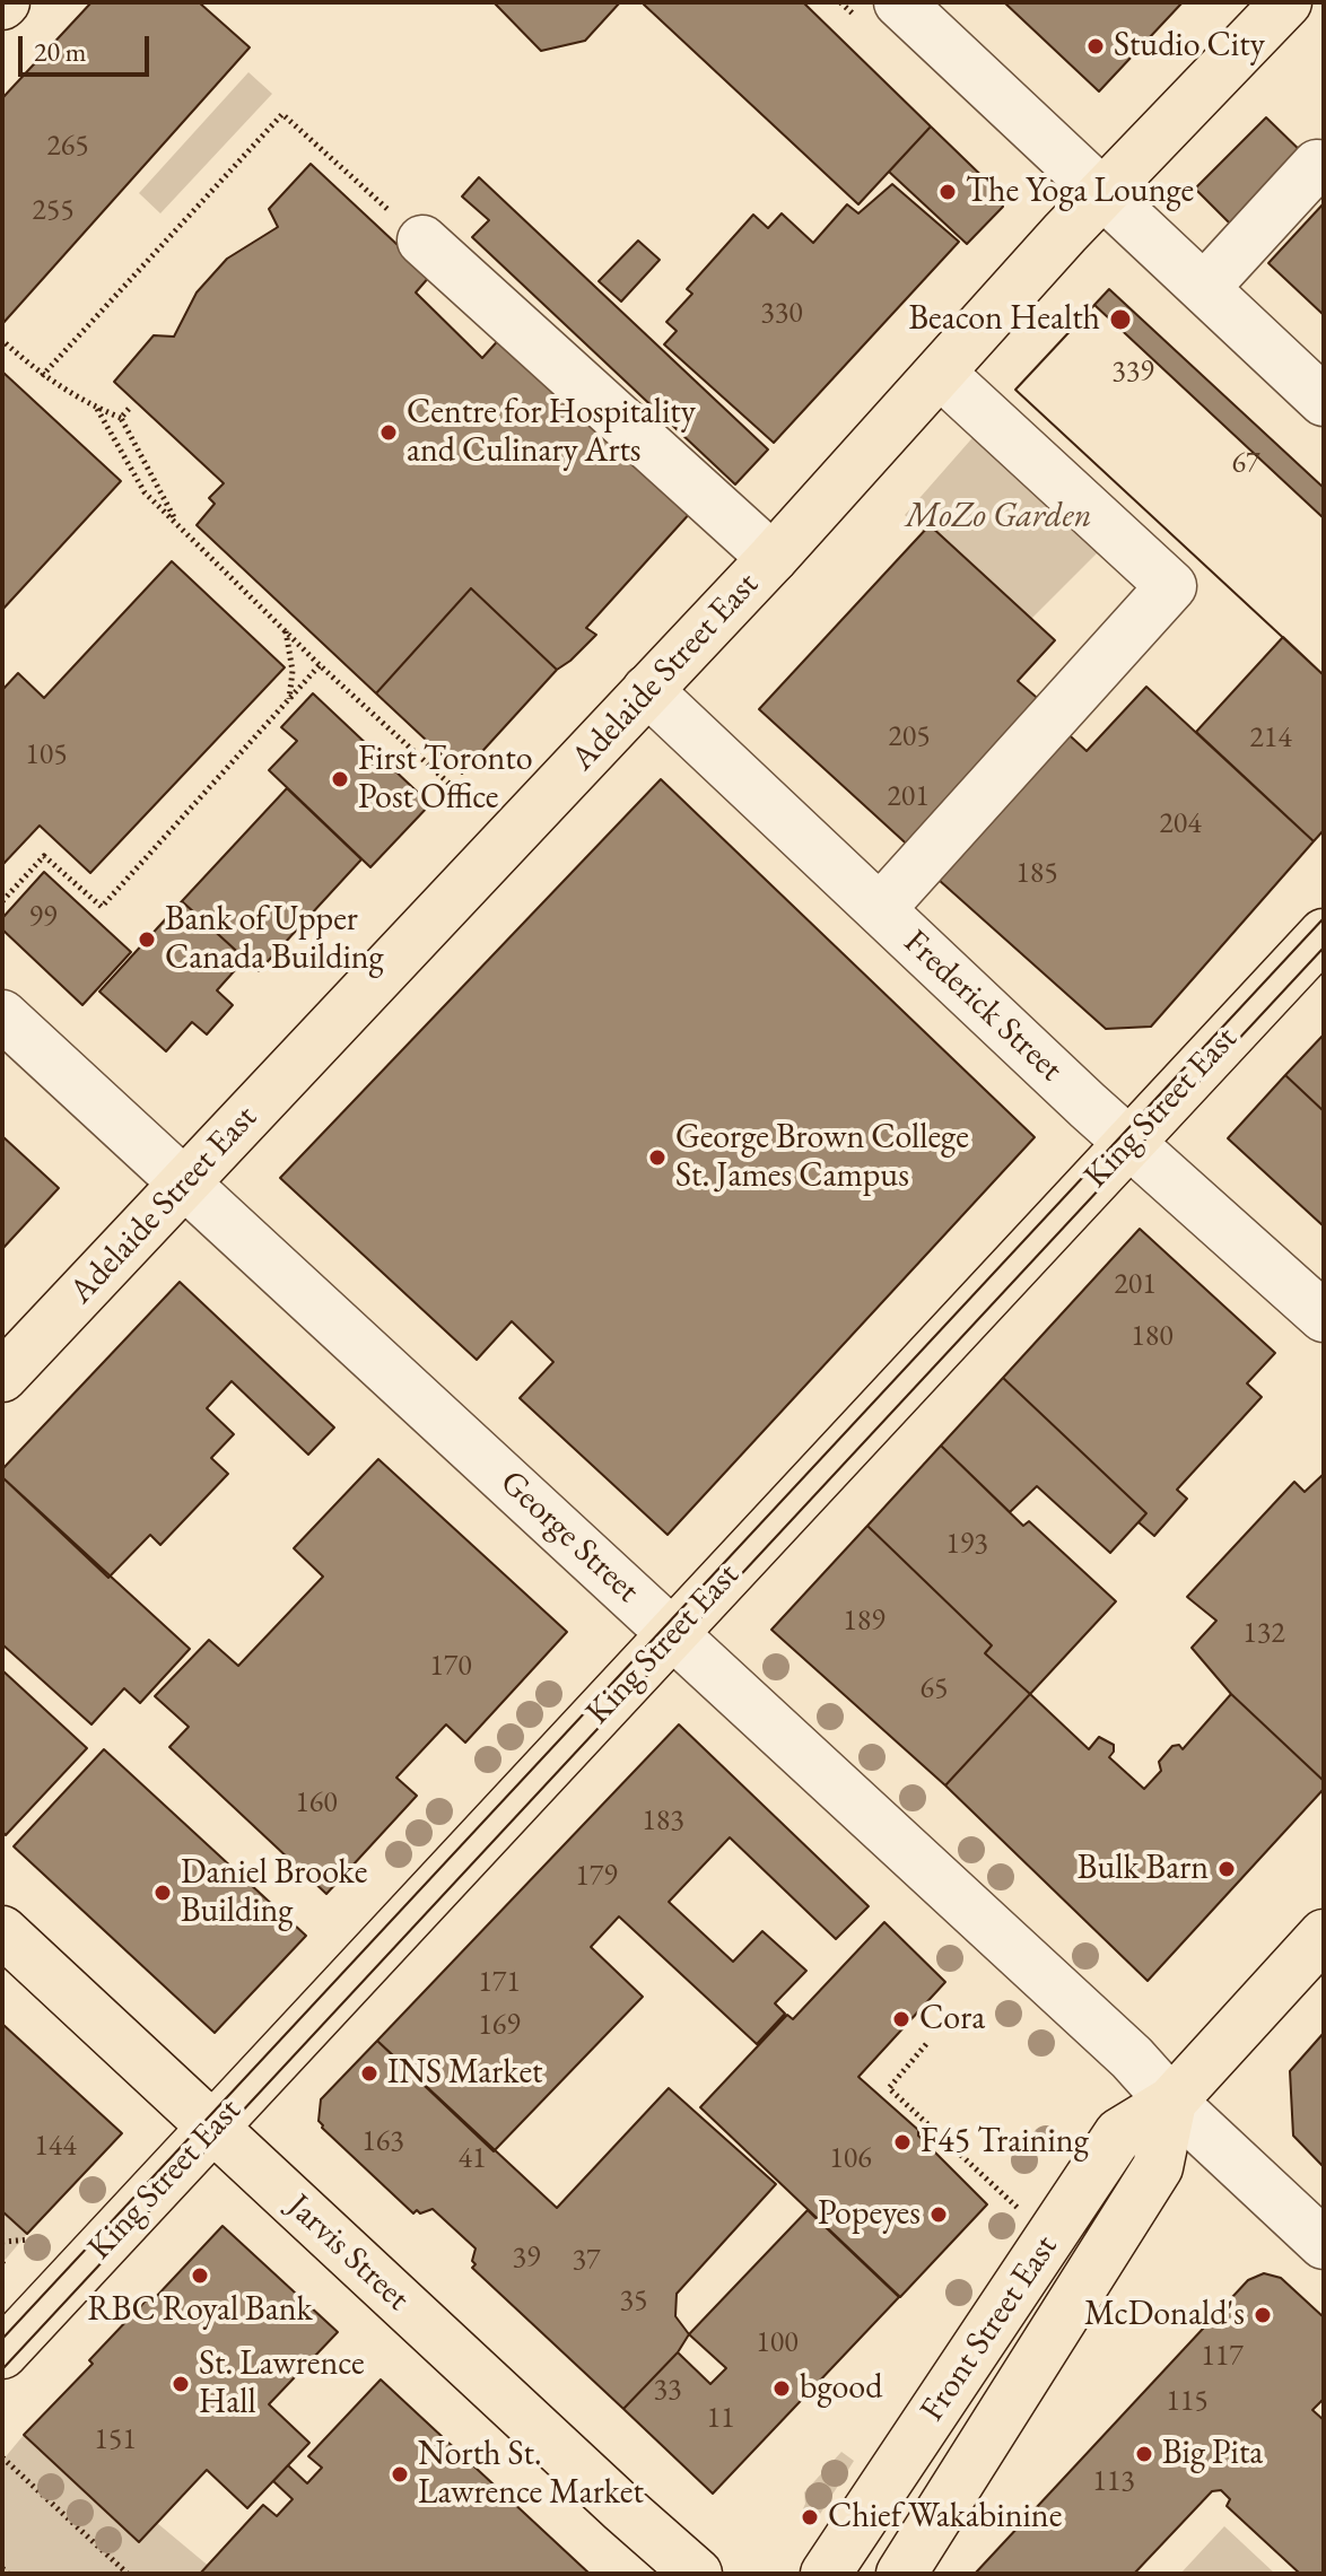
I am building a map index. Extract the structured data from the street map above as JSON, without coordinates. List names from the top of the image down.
{
  "streets": {
    "main road": [
      "Adelaide Street East",
      "King Street East",
      "Jarvis Street",
      "Front Street East"
    ],
    "street": ["Frederick Street", "George Street"]
  },
  "crossings": [
    ["Adelaide Street East", "Frederick Street"],
    ["Adelaide Street East", "George Street"],
    ["Frederick Street", "King Street East"],
    ["King Street East", "George Street"],
    ["King Street East", "Jarvis Street"],
    ["George Street", "Front Street East"]
  ],
  "parks": ["MoZo Garden"],
  "places": [
    "Studio City",
    "The Yoga Lounge",
    "Beacon Health",
    "Centre for Hospitality and Culinary Arts",
    "First Toronto Post Office",
    "Bank of Upper Canada Building",
    "George Brown College St. James Campus",
    "Bulk Barn",
    "Daniel Brooke Building",
    "Cora",
    "INS Market",
    "F45 Training",
    "Popeyes",
    "RBC Royal Bank",
    "McDonald's",
    "St. Lawrence Hall",
    "bgood",
    "Big Pita",
    "North St. Lawrence Market",
    "Chief Wakabinine"
  ],
  "house_numbers": [
    "265",
    "255",
    "330",
    "339",
    "67",
    "205",
    "214",
    "105",
    "201",
    "204",
    "185",
    "99",
    "201",
    "180",
    "193",
    "189",
    "132",
    "170",
    "65",
    "160",
    "183",
    "179",
    "171",
    "169",
    "163",
    "144",
    "41",
    "106",
    "39",
    "37",
    "35",
    "100",
    "117",
    "33",
    "115",
    "11",
    "151",
    "113"
  ],
  "scale_bar": "20 m"
}
